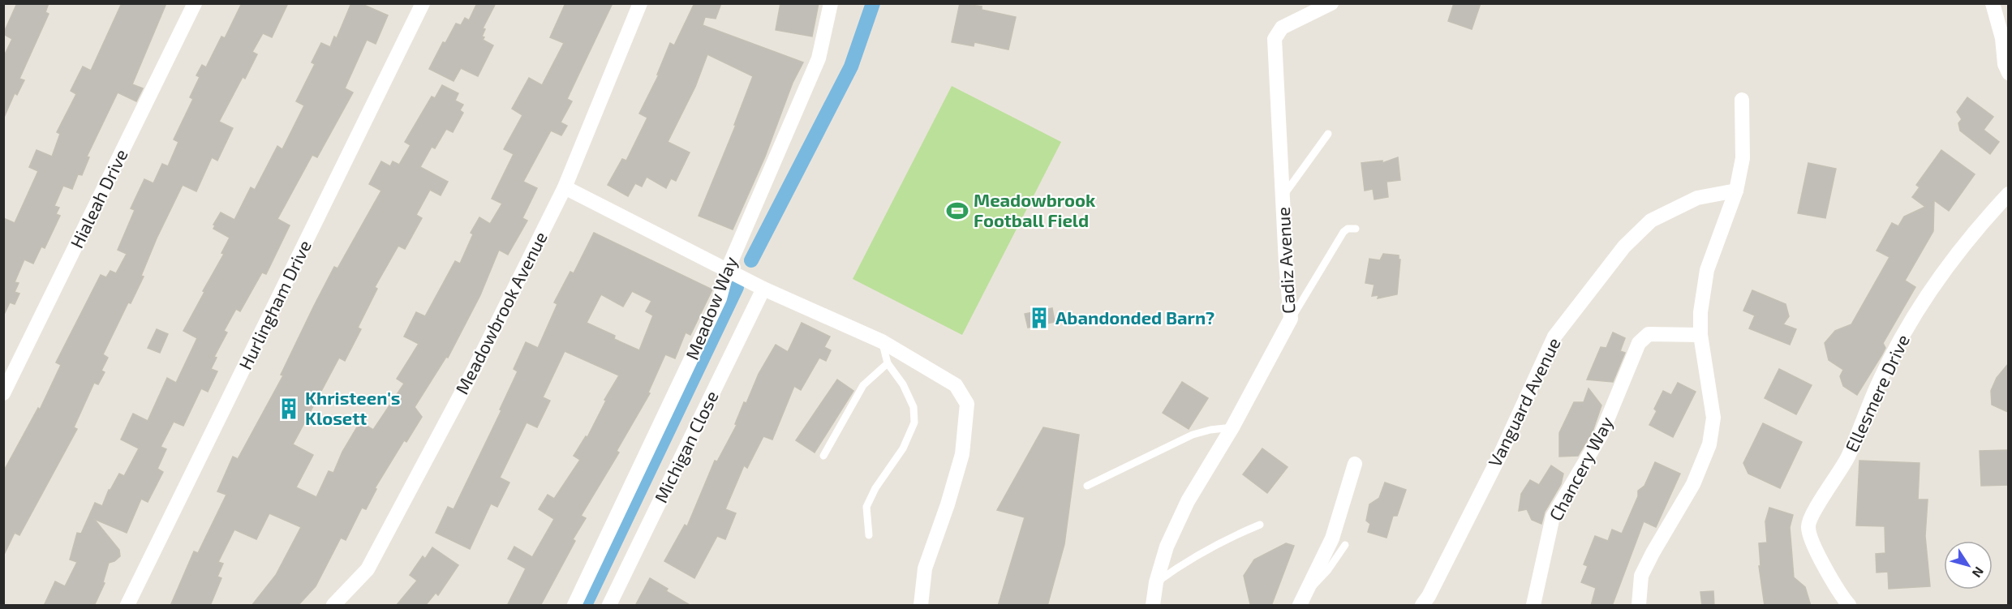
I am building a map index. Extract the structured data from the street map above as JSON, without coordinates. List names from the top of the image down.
{
  "streets": {
    "street": [
      "Hialeah Drive",
      "Cadiz Avenue",
      "Hurlingham Drive",
      "Meadow Way",
      "Meadowbrook Avenue",
      "Ellesmere Drive",
      "Vanguard Avenue",
      "Michigan Close",
      "Chancery Way"
    ]
  },
  "places": {
    "sports": ["Meadowbrook Football Field"],
    "building": ["Abandonded Barn?", "Khristeen's Klosett"]
  },
  "north": "bottom right"
}
